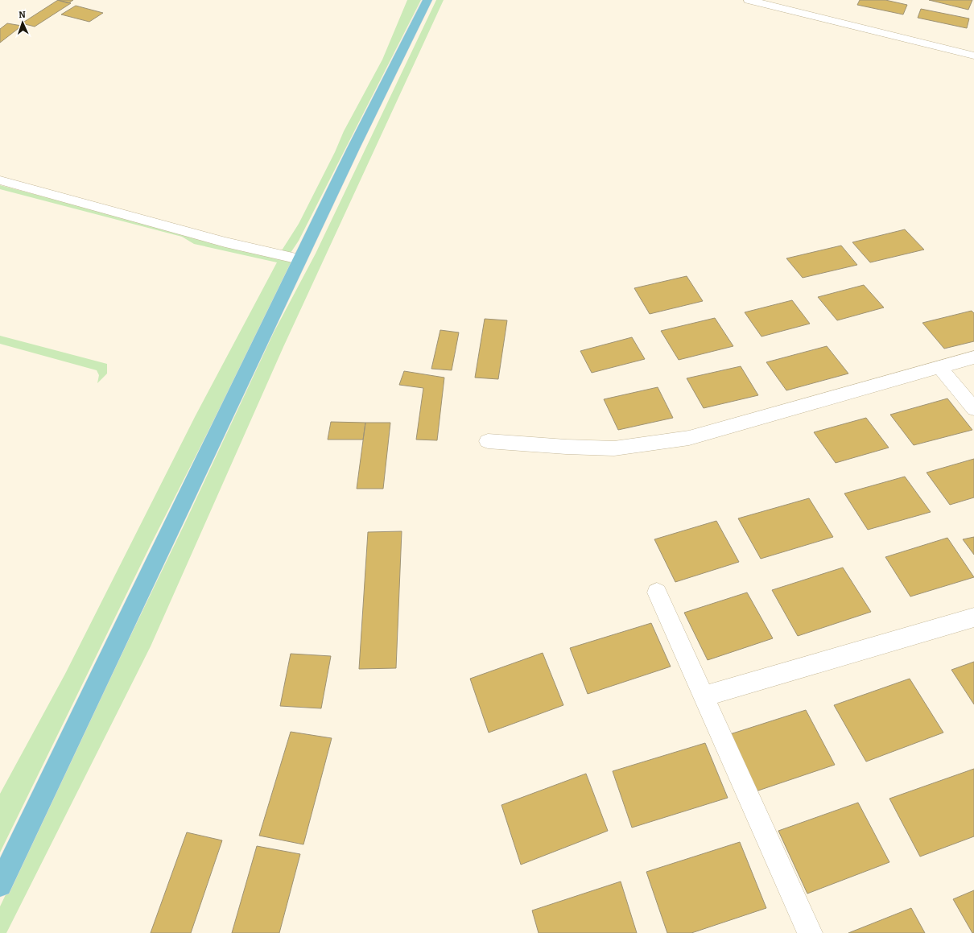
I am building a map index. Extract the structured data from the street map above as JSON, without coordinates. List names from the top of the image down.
{
  "north": "top"
}
